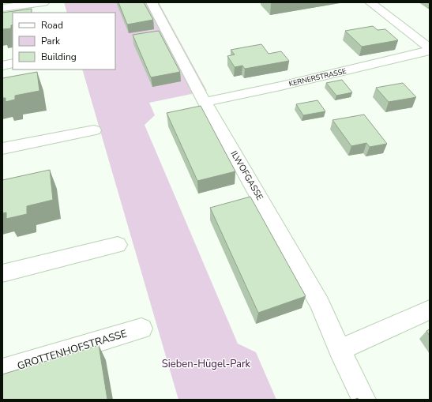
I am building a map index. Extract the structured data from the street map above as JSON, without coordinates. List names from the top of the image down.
{
  "streets": {
    "street": ["KERNERSTRASSE", "ILWOFGASSE", "GROTTENHOFSTRASSE"]
  },
  "crossings": [
    ["KERNERSTRASSE", "ILWOFGASSE"]
  ],
  "parks": ["Sieben-Hügel-Park"],
  "legend": ["Road", "Park", "Building"]
}
